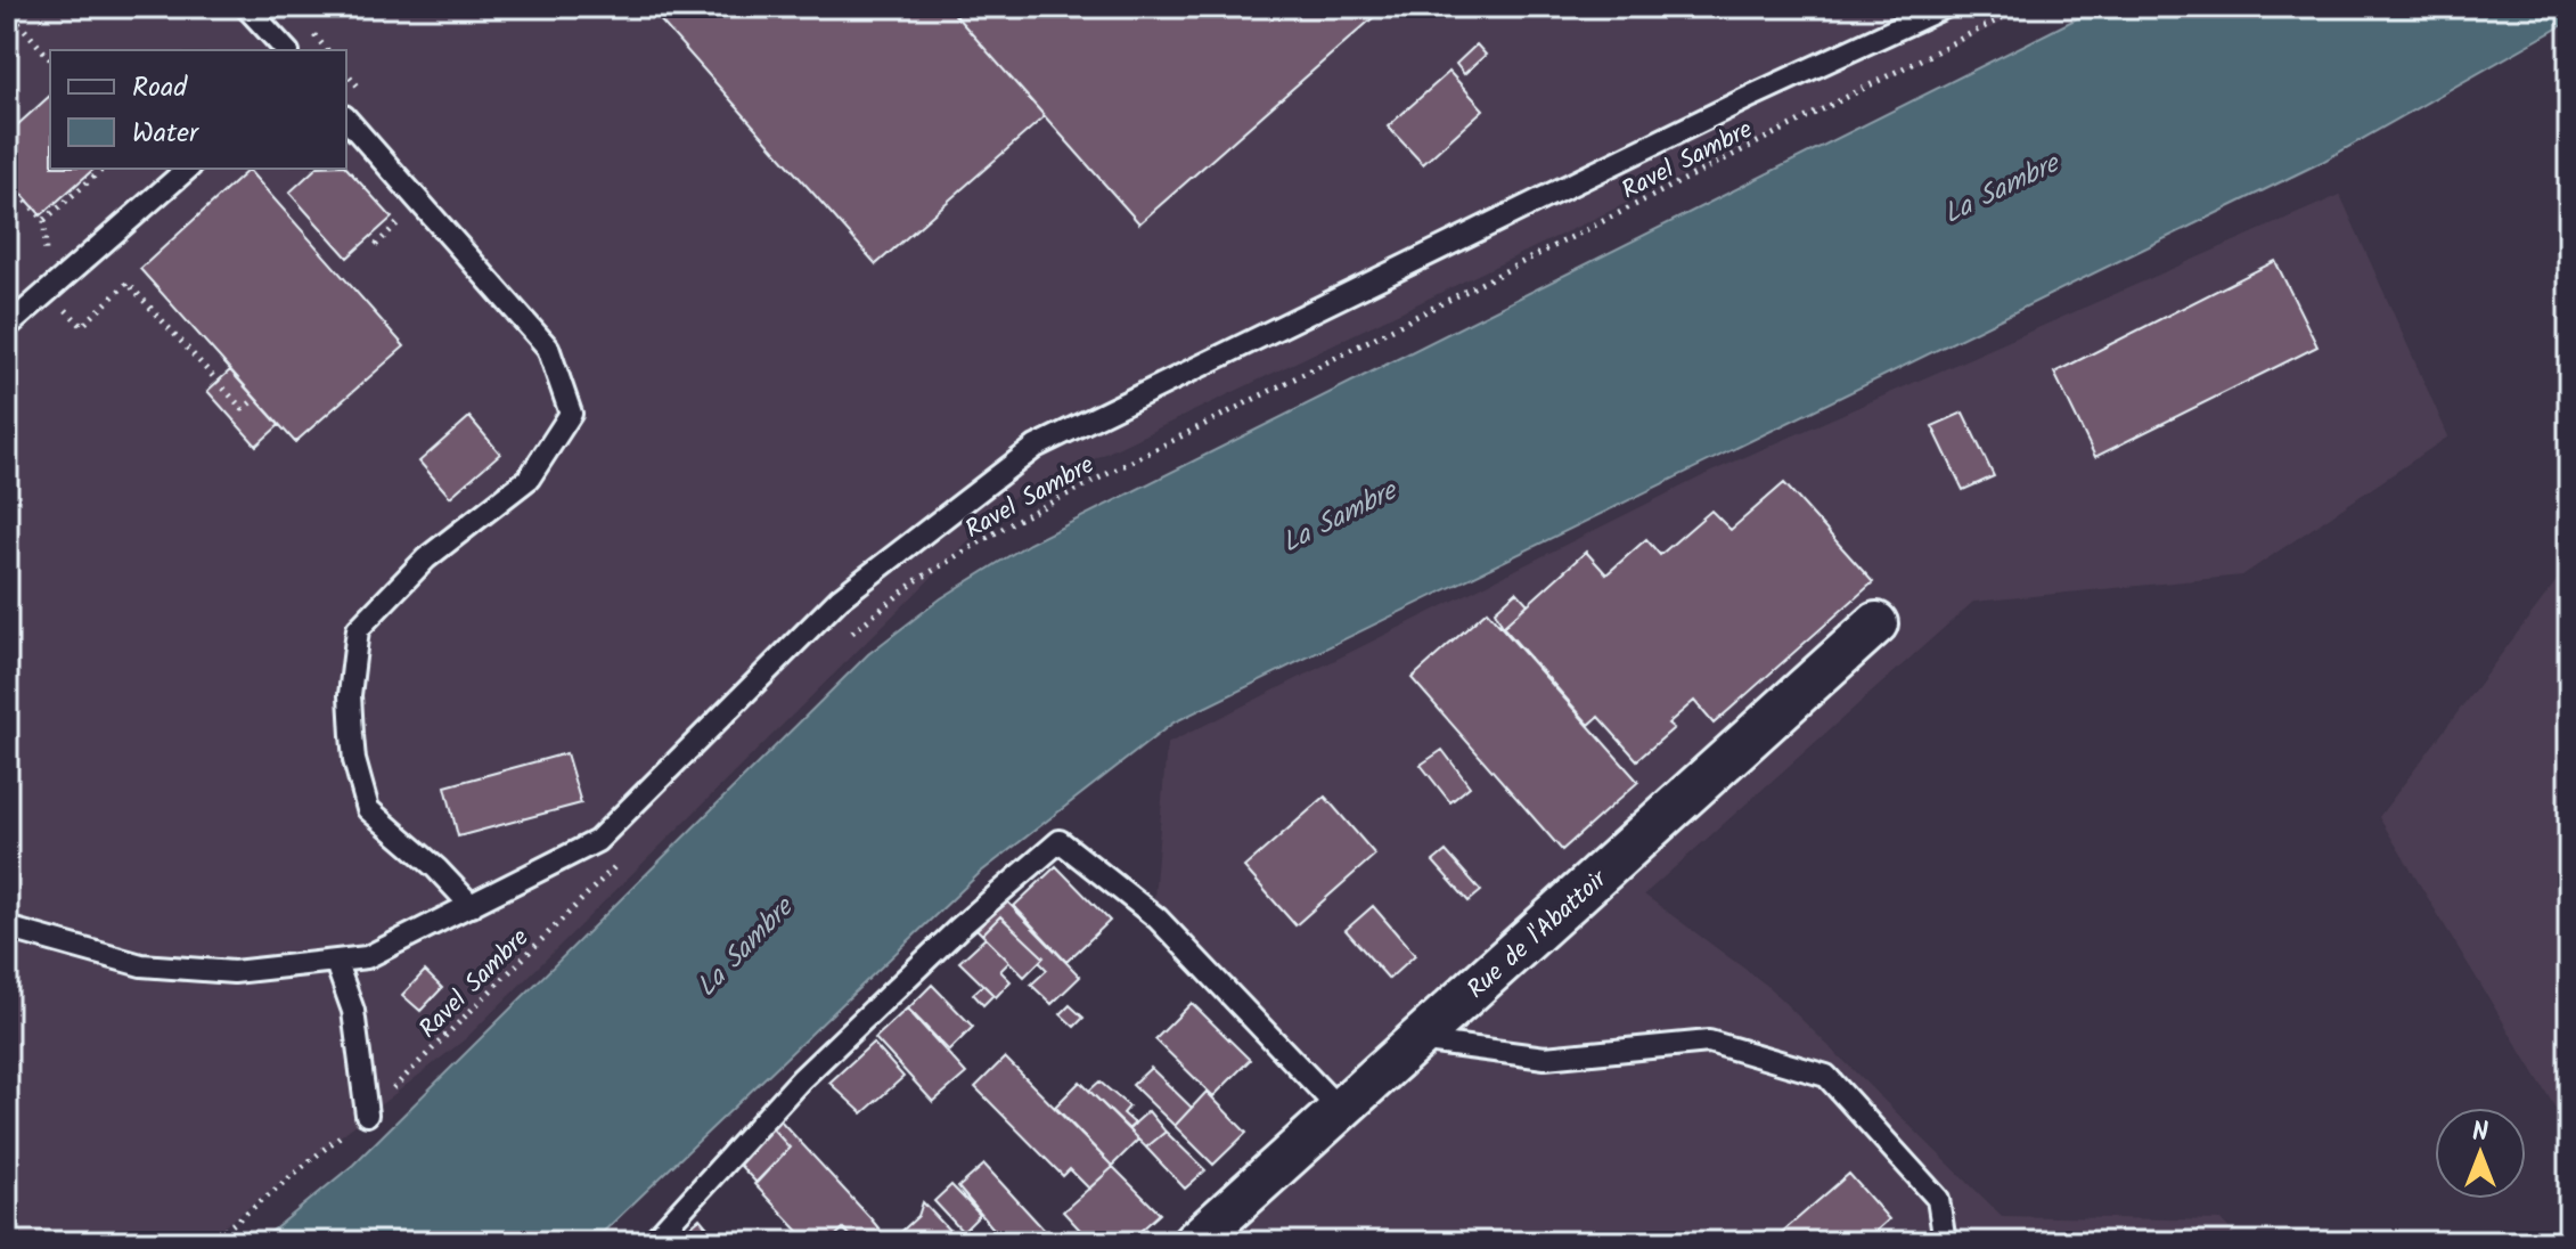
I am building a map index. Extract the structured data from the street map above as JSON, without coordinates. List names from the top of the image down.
{
  "streets": {
    "street": ["Rue de l'Abattoir"],
    "path": ["Ravel Sambre"]
  },
  "water": ["La Sambre"],
  "legend": ["Road", "Water"],
  "north": "top"
}
